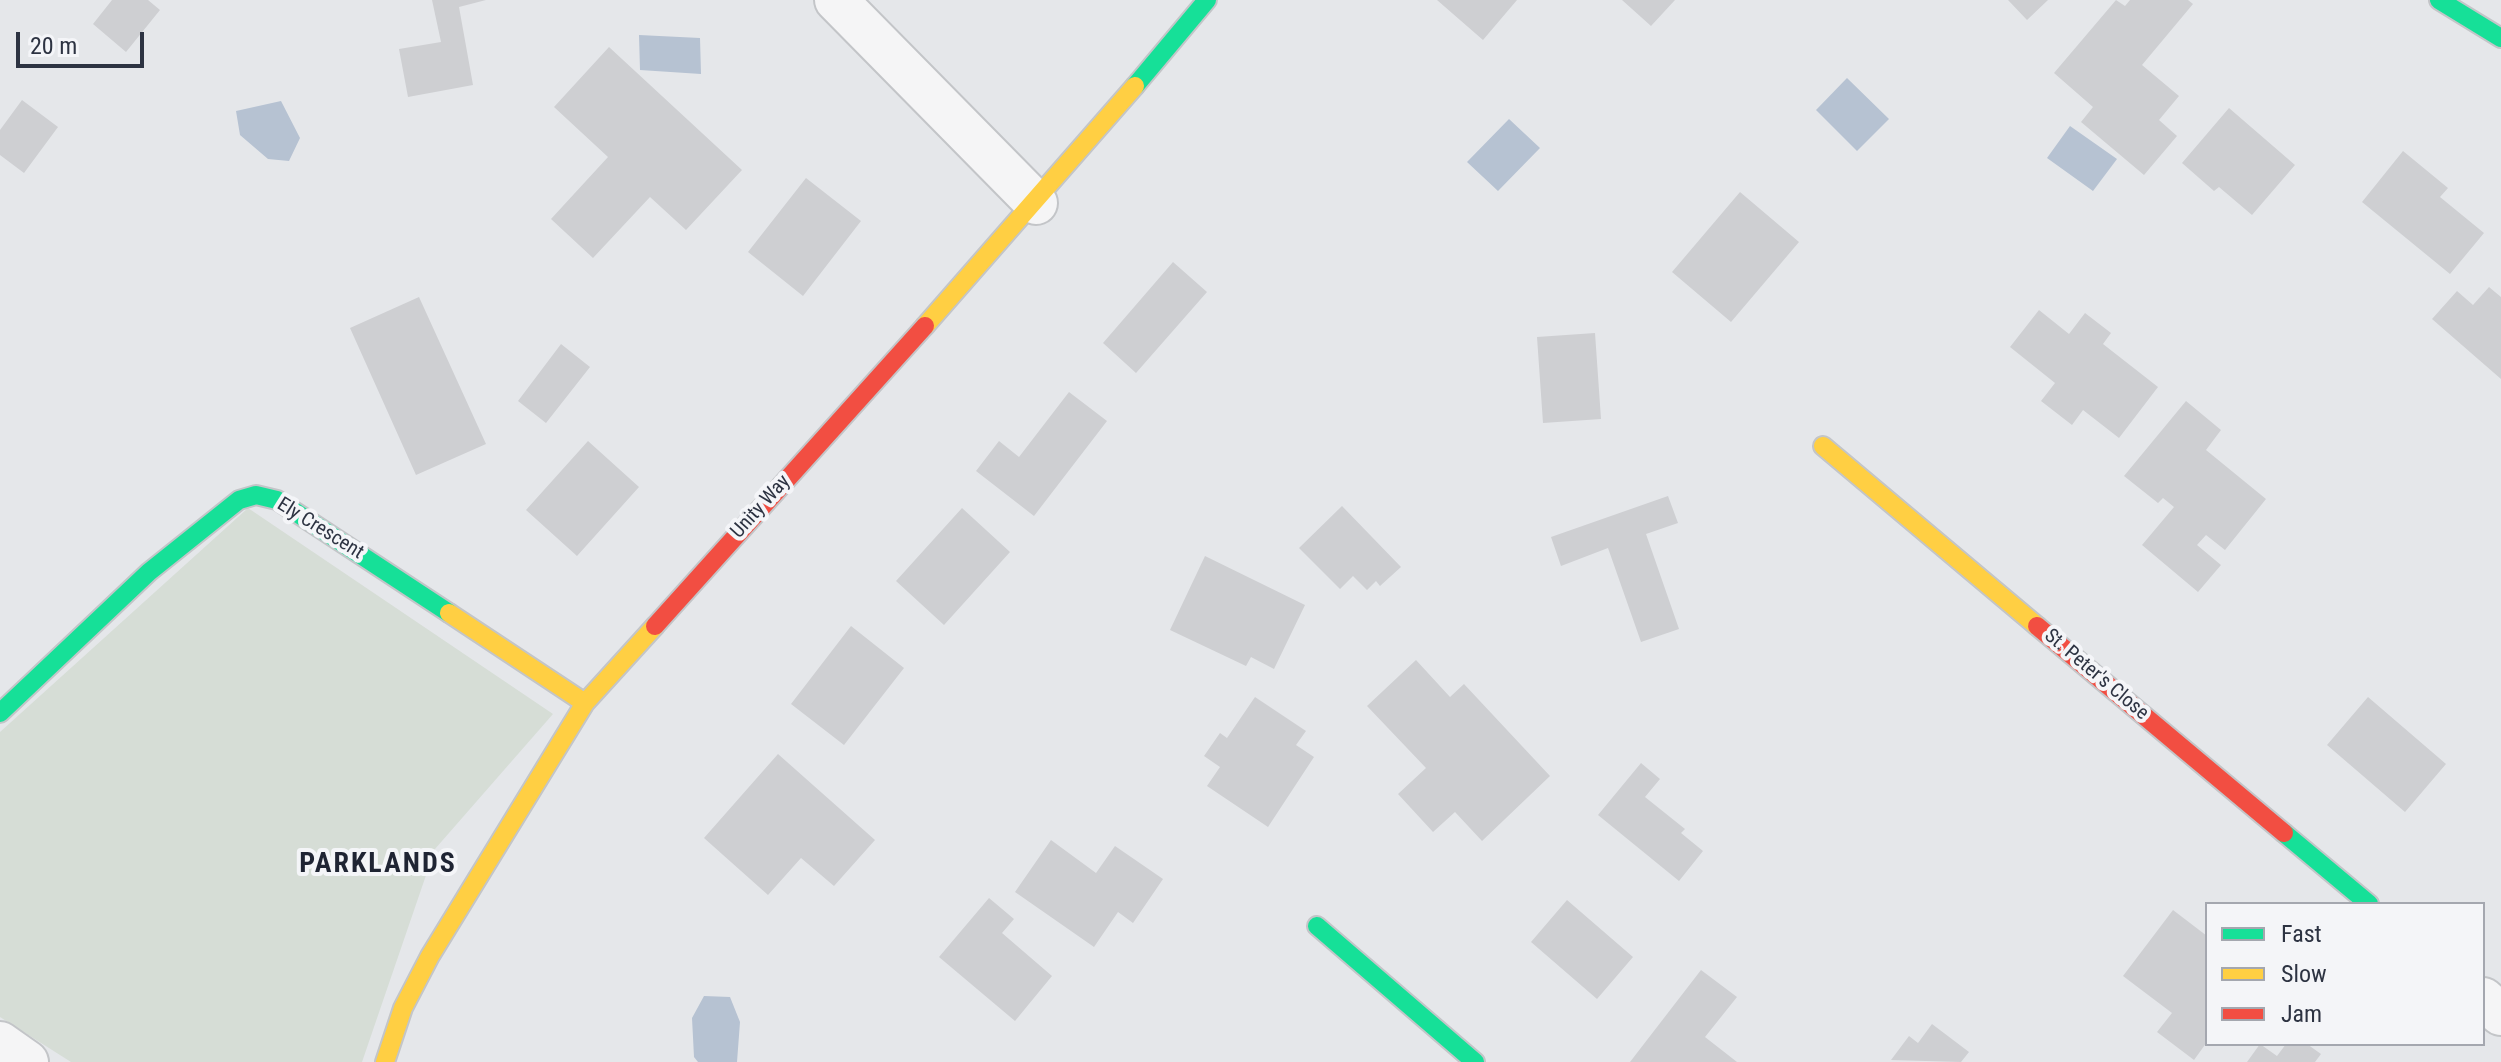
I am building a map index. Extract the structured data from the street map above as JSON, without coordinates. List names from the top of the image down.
{
  "streets": {
    "street": ["Unity Way", "Ely Crescent", "St. Peter's Close"]
  },
  "crossings": [
    ["Unity Way", "Ely Crescent"]
  ],
  "districts": ["PARKLANDS"],
  "legend": ["Fast", "Slow", "Jam"],
  "scale_bar": "20 m"
}
